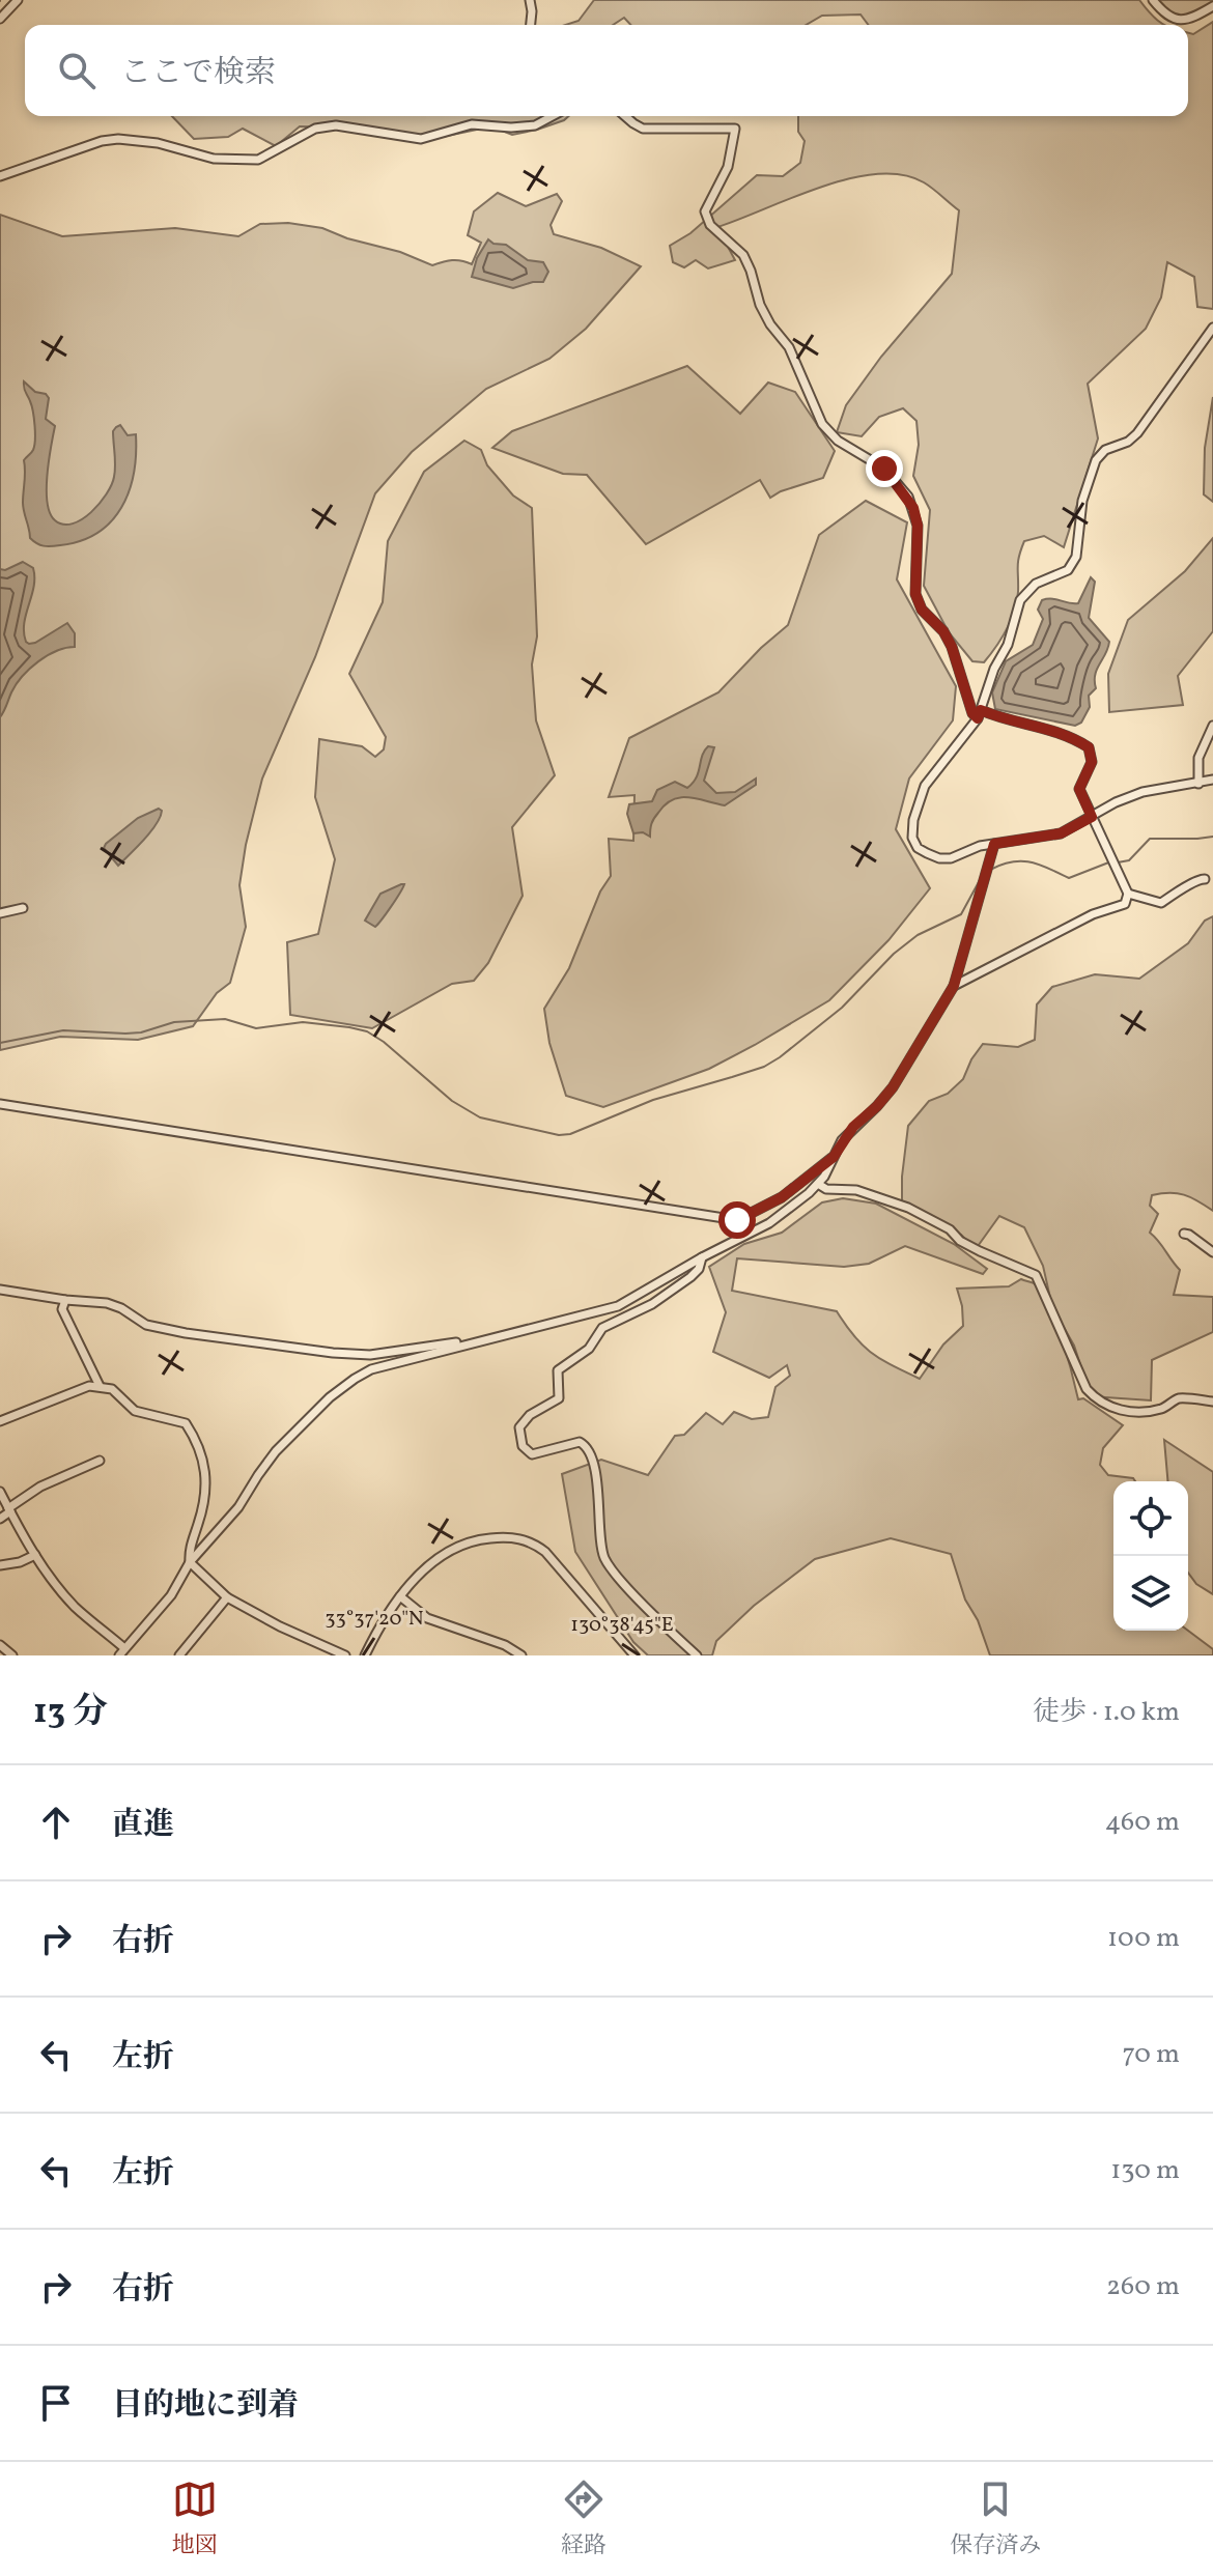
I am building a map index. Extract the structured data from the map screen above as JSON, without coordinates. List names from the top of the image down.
{
  "page": {
    "search": "ここで検索",
    "heading": ["13 分", "徒歩 · 1.0 km"],
    "list": [
      ["直進", "460 m"],
      ["右折", "100 m"],
      ["左折", "70 m"],
      ["左折", "130 m"],
      ["右折", "260 m"],
      "目的地に到着"
    ],
    "nav": ["地図", "経路", "保存済み"]
  },
  "coordinates": ["33°37'20\"N", "130°38'45\"E"]
}
